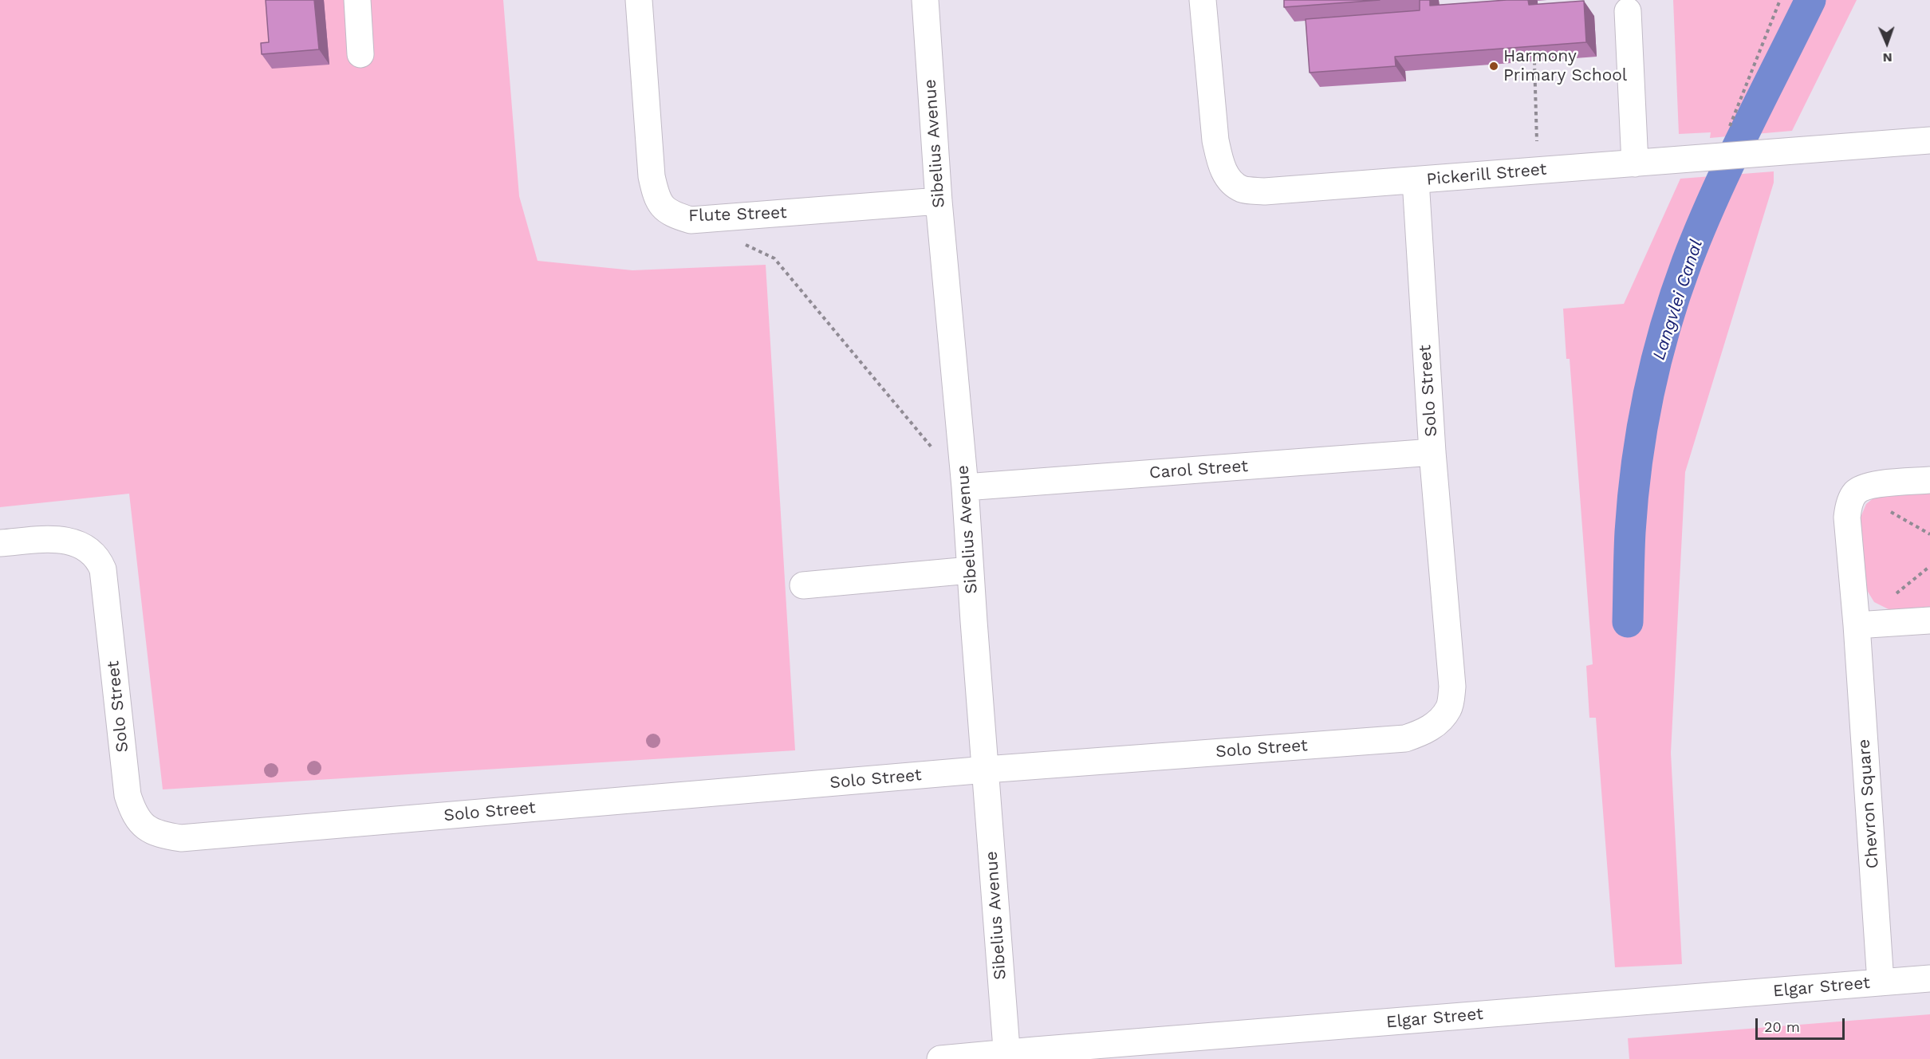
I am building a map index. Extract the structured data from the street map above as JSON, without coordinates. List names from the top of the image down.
{
  "streets": {
    "street": [
      "Sibelius Avenue",
      "Pickerill Street",
      "Flute Street",
      "Solo Street",
      "Carol Street",
      "Chevron Square",
      "Elgar Street"
    ]
  },
  "crossings": [
    ["Sibelius Avenue", "Flute Street"],
    ["Sibelius Avenue", "Solo Street"],
    ["Sibelius Avenue", "Carol Street"],
    ["Sibelius Avenue", "Elgar Street"],
    ["Pickerill Street", "Solo Street"],
    ["Solo Street", "Carol Street"],
    ["Chevron Square", "Elgar Street"]
  ],
  "water": ["Langvlei Canal"],
  "places": ["Harmony Primary School"],
  "scale_bar": "20 m",
  "north": "bottom"
}
